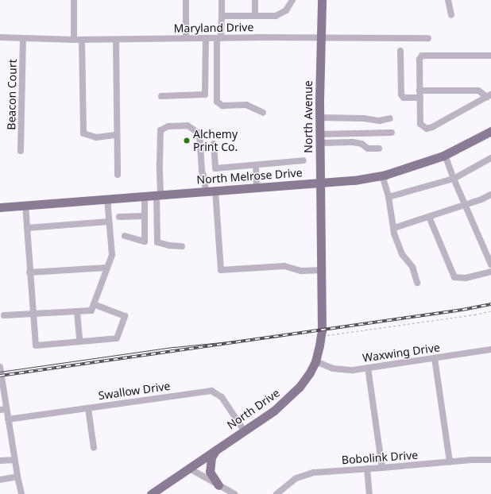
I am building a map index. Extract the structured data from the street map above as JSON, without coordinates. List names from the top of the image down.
{
  "streets": {
    "main road": ["North Avenue", "North Melrose Drive", "North Drive"],
    "street": [
      "Maryland Drive",
      "Beacon Court",
      "Waxwing Drive",
      "Swallow Drive",
      "Bobolink Drive"
    ]
  },
  "crossings": [
    ["Maryland Drive", "Beacon Court"],
    ["Maryland Drive", "North Avenue"],
    ["North Avenue", "North Melrose Drive"],
    ["North Avenue", "North Drive"],
    ["Waxwing Drive", "North Drive"],
    ["Swallow Drive", "North Drive"]
  ],
  "places": ["Alchemy Print Co."]
}
